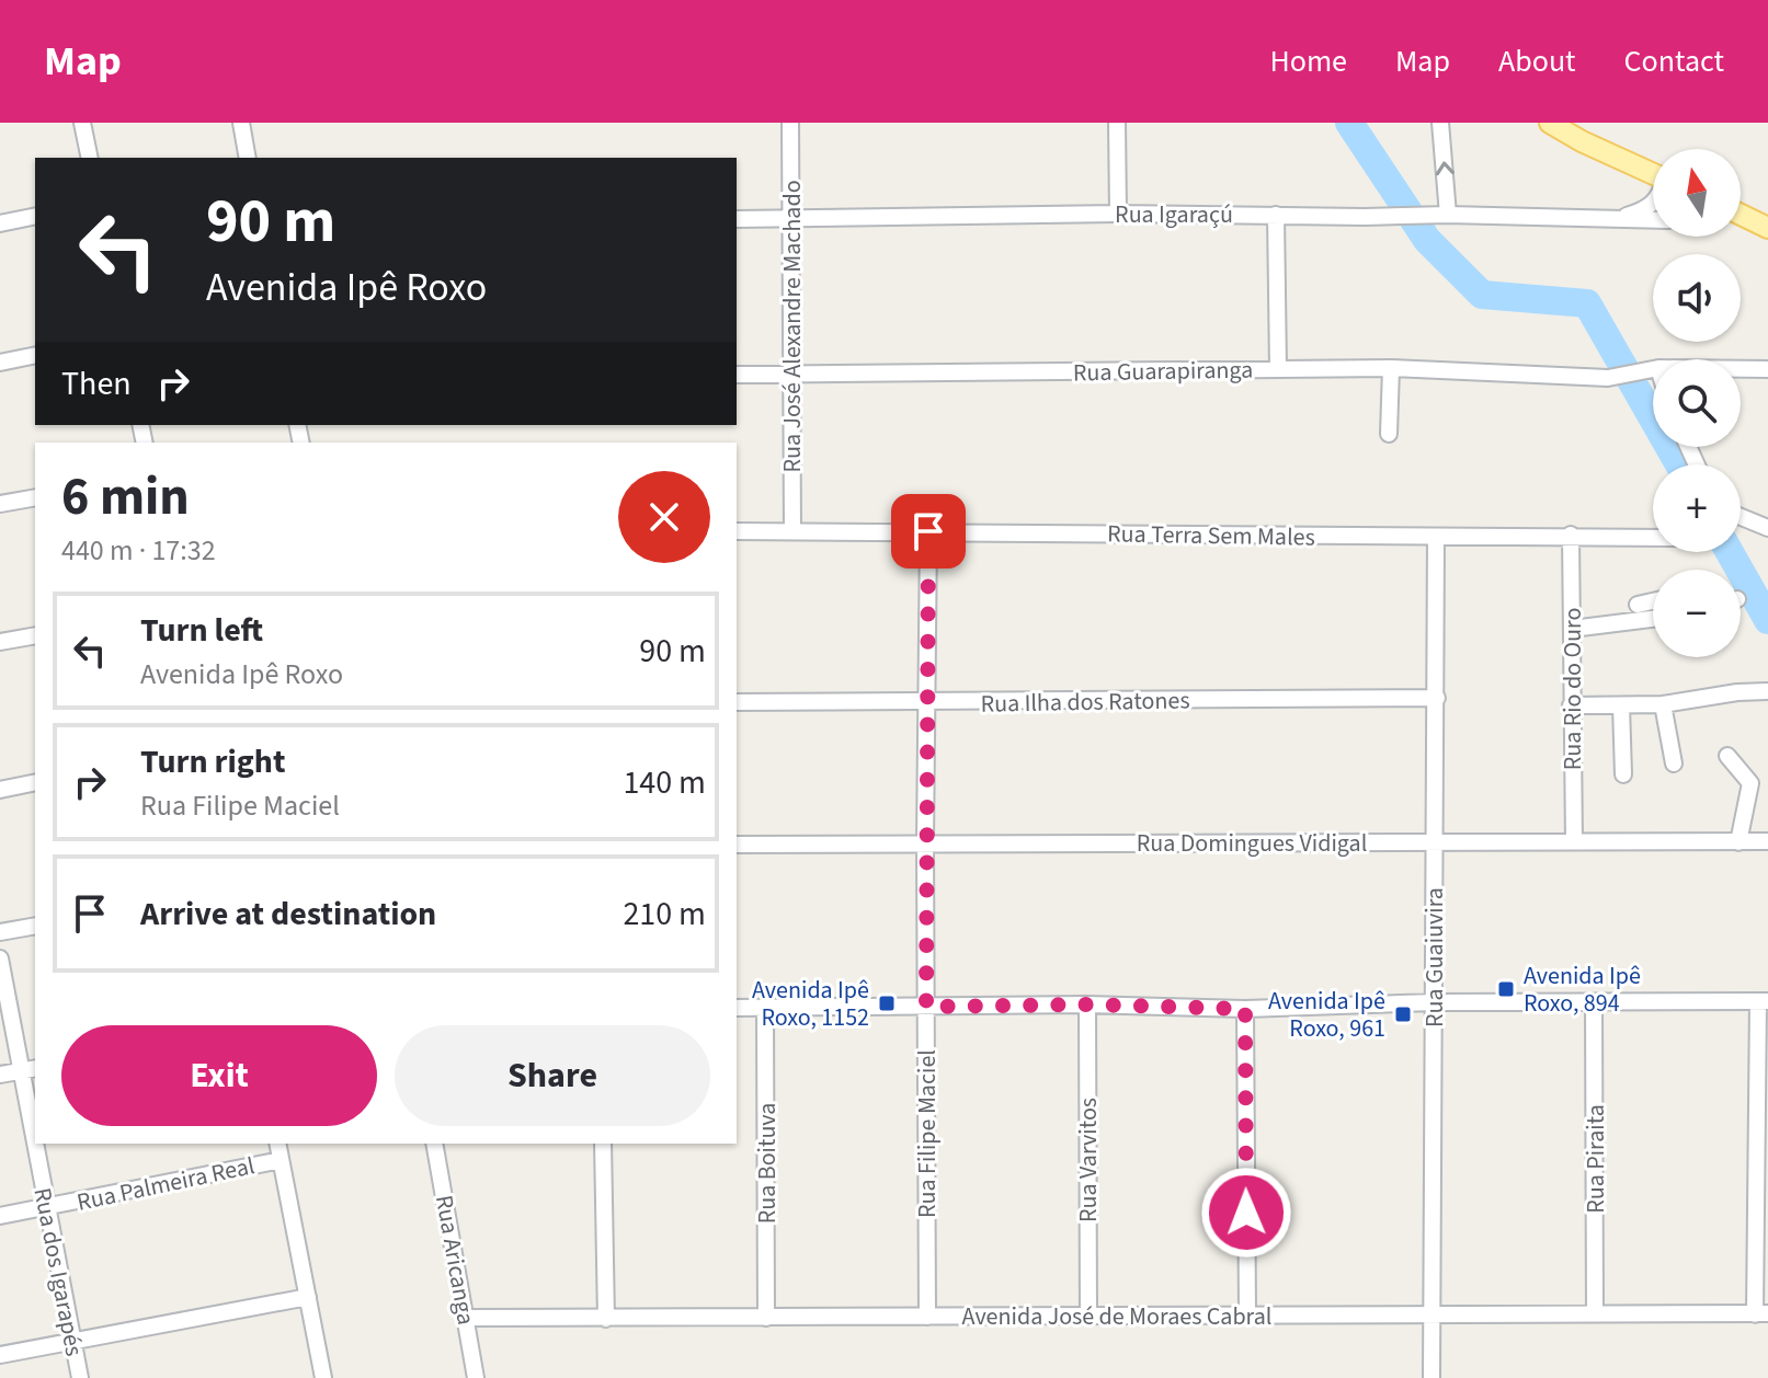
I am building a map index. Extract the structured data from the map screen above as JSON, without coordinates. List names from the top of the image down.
{
  "streets": {
    "street": [
      "Rua Igaraçú",
      "Rua José Alexandre Machado",
      "Rua Guarapiranga",
      "Rua Terra Sem Males",
      "Rua Rio do Ouro",
      "Rua Ilha dos Ratones",
      "Rua Domingues Vidigal",
      "Rua Guaiuvira",
      "Rua Filipe Maciel",
      "Rua Piraita",
      "Rua Varvitos",
      "Rua Boituva",
      "Rua Palmeira Real",
      "Rua Aricanga",
      "Rua dos Igarapés",
      "Avenida José de Moraes Cabral"
    ]
  },
  "crossings": [
    ["Rua Igaraçú", "Rua José Alexandre Machado"],
    ["Rua José Alexandre Machado", "Rua Guarapiranga"],
    ["Rua José Alexandre Machado", "Rua Terra Sem Males"],
    ["Rua Terra Sem Males", "Rua Rio do Ouro"],
    ["Rua Terra Sem Males", "Rua Guaiuvira"],
    ["Rua Terra Sem Males", "Rua Filipe Maciel"],
    ["Rua Rio do Ouro", "Rua Domingues Vidigal"],
    ["Rua Ilha dos Ratones", "Rua Guaiuvira"],
    ["Rua Ilha dos Ratones", "Rua Filipe Maciel"],
    ["Rua Domingues Vidigal", "Rua Guaiuvira"],
    ["Rua Domingues Vidigal", "Rua Filipe Maciel"],
    ["Rua Guaiuvira", "Avenida José de Moraes Cabral"],
    ["Rua Filipe Maciel", "Avenida José de Moraes Cabral"],
    ["Rua Piraita", "Avenida José de Moraes Cabral"],
    ["Rua Varvitos", "Avenida José de Moraes Cabral"],
    ["Rua Boituva", "Avenida José de Moraes Cabral"],
    ["Rua Palmeira Real", "Rua dos Igarapés"],
    ["Rua Aricanga", "Avenida José de Moraes Cabral"]
  ],
  "places": {
    "transit": ["Avenida Ipê Roxo, 894", "Avenida Ipê Roxo, 1152", "Avenida Ipê Roxo, 961"]
  },
  "north": "top",
  "page": {
    "header": "Map",
    "nav": [
      "Home",
      "Map",
      "About",
      "Contact"
    ],
    "map_buttons": ["+", "−"],
    "turn": ["90 m", "Avenida Ipê Roxo"],
    "then": "Then",
    "heading": ["6 min", "440 m · 17:32"],
    "list": [
      {
        "name": "Turn left",
        "note": "Avenida Ipê Roxo",
        "value": "90 m"
      },
      {
        "name": "Turn right",
        "note": "Rua Filipe Maciel",
        "value": "140 m"
      },
      {
        "name": "Arrive at destination",
        "value": "210 m"
      }
    ],
    "buttons": ["Exit", "Share"]
  }
}
